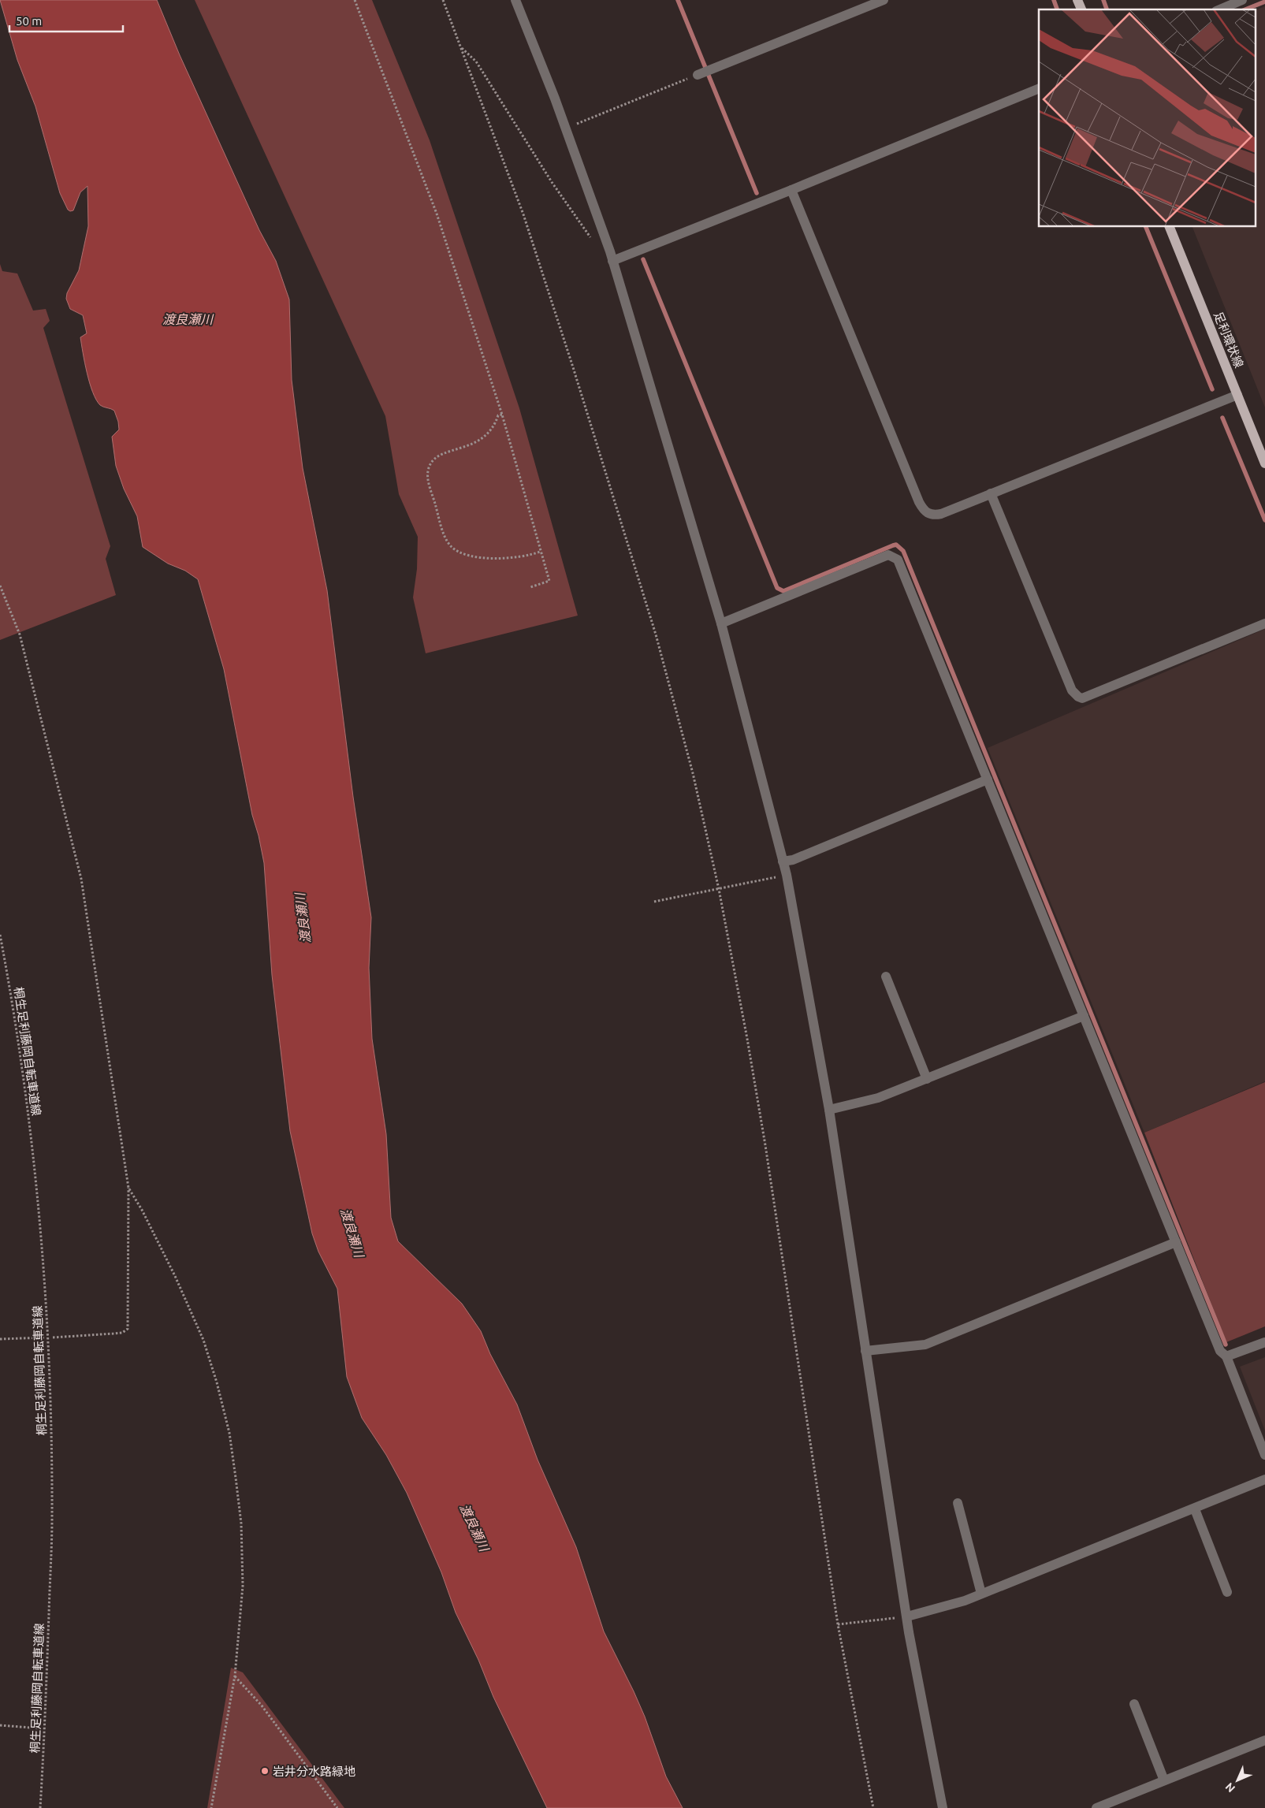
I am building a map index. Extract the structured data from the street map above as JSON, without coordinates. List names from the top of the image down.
{
  "streets": {
    "main road": ["足利環状線"],
    "path": ["桐生足利藤岡自転車道線"]
  },
  "water": ["渡良瀬川"],
  "places": ["岩井分水路緑地"],
  "scale_bar": "50 m",
  "north": "bottom left"
}
